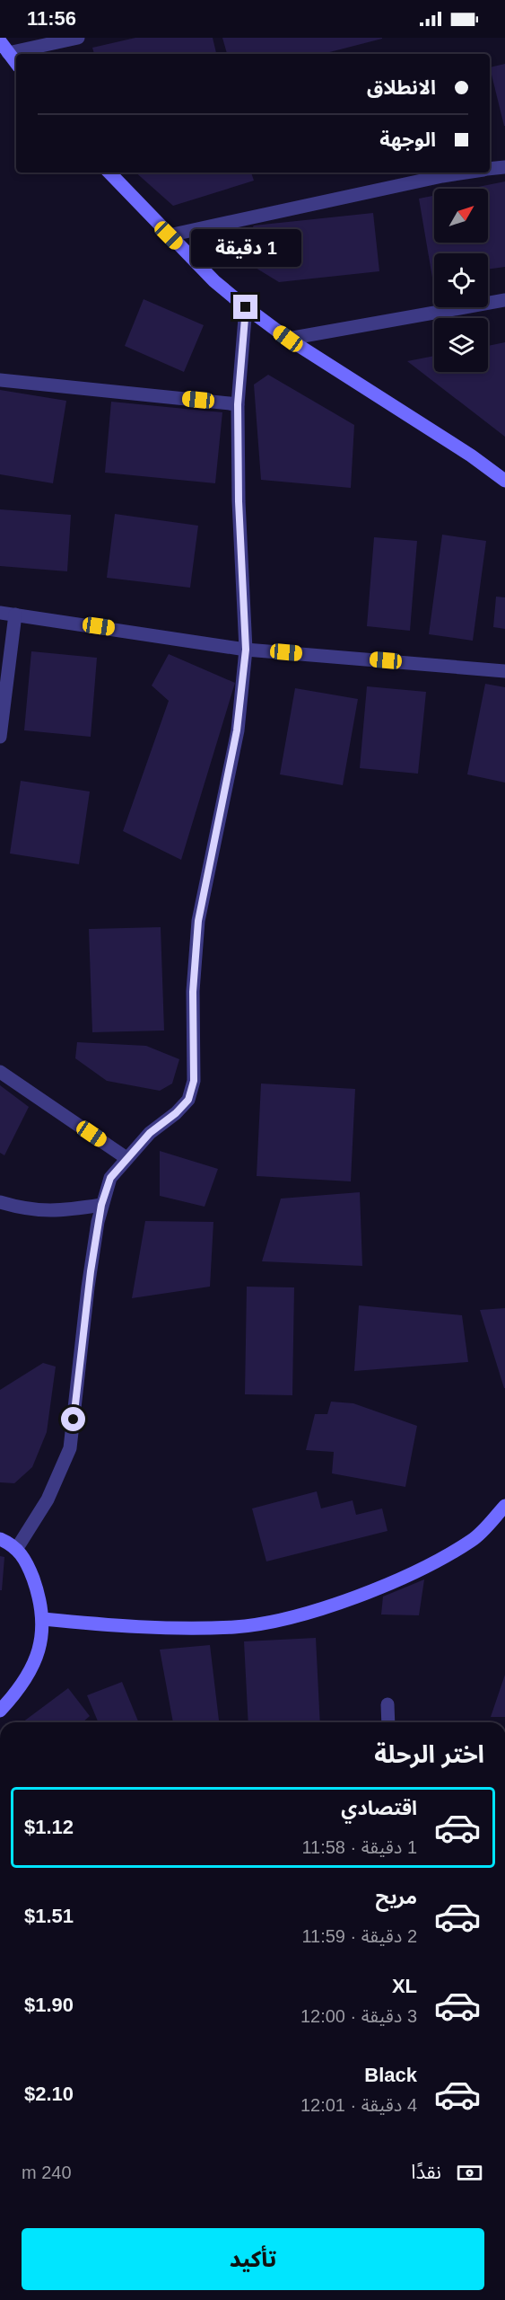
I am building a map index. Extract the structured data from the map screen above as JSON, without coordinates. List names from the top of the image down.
{
  "north": "top right",
  "page": {
    "status": "11:56",
    "banner": ["الانطلاق", "الوجهة"],
    "bubble": "1 دقيقة",
    "heading": "اختر الرحلة",
    "list": [
      {
        "name": "اقتصادي",
        "note": "1 دقيقة · 11:58",
        "value": "$1.12"
      },
      {
        "name": "مريح",
        "note": "2 دقيقة · 11:59",
        "value": "$1.51"
      },
      {
        "name": "XL",
        "note": "3 دقيقة · 12:00",
        "value": "$1.90"
      },
      {
        "name": "Black",
        "note": "4 دقيقة · 12:01",
        "value": "$2.10"
      }
    ],
    "pay": ["نقدًا", "240 m"],
    "buttons": "تأكيد"
  }
}
